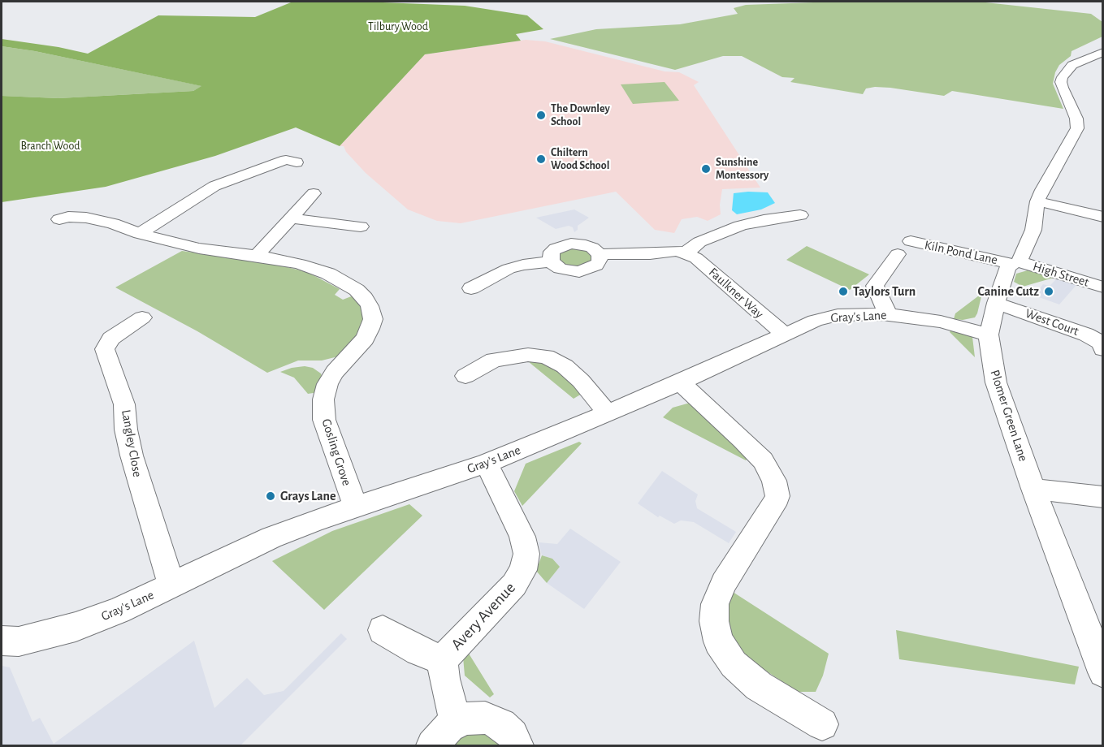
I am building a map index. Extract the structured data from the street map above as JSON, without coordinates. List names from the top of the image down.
{
  "streets": {
    "street": [
      "Kiln Pond Lane",
      "High Street",
      "Faulkner Way",
      "Gray's Lane",
      "West Court",
      "Plomer Green Lane",
      "Langley Close",
      "Gosling Grove",
      "Avery Avenue"
    ]
  },
  "crossings": [
    ["Kiln Pond Lane", "High Street"],
    ["Kiln Pond Lane", "Plomer Green Lane"],
    ["High Street", "Plomer Green Lane"],
    ["Faulkner Way", "Gray's Lane"],
    ["Gray's Lane", "Plomer Green Lane"],
    ["Gray's Lane", "Langley Close"],
    ["Gray's Lane", "Gosling Grove"],
    ["Gray's Lane", "Avery Avenue"],
    ["West Court", "Plomer Green Lane"]
  ],
  "parks": ["Tilbury Wood", "Branch Wood"],
  "places": [
    "The Downley School",
    "Chiltern Wood School",
    "Sunshine Montessory",
    "Taylors Turn",
    "Canine Cutz",
    "Grays Lane"
  ]
}
